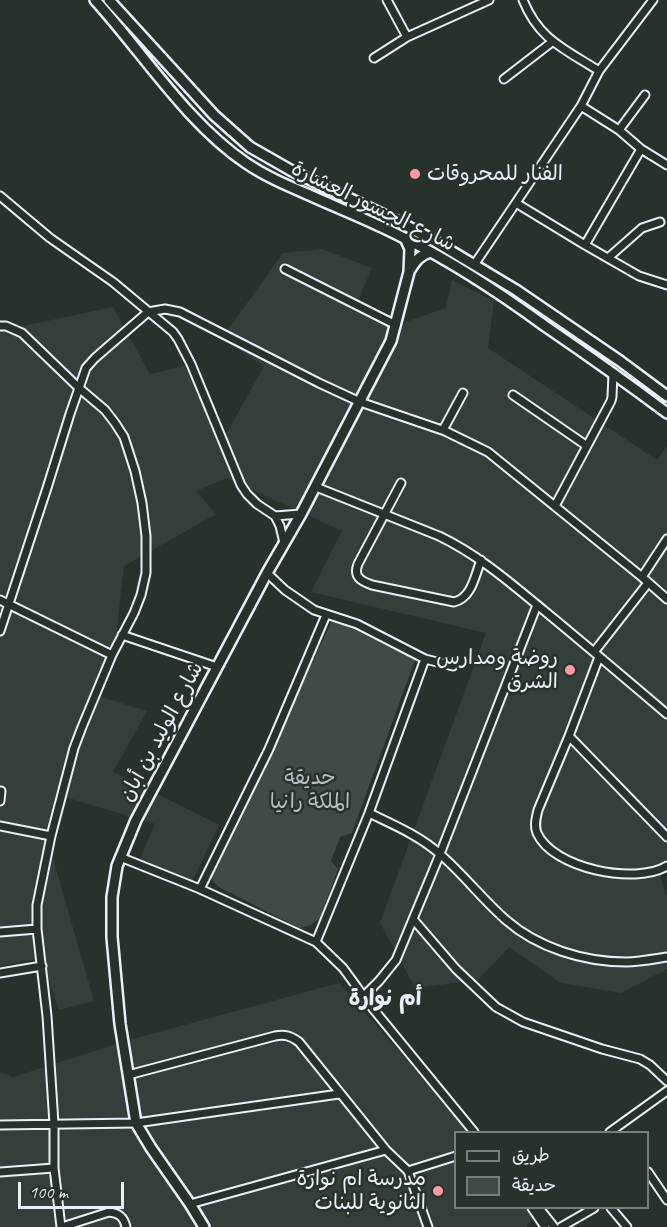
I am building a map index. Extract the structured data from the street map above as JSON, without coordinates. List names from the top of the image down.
{
  "streets": {
    "main road": ["شارع الجسور العشارة", "شارع الوليد بن أبان"]
  },
  "crossings": [
    ["شارع الجسور العشارة", "شارع الوليد بن أبان"]
  ],
  "districts": ["أم نوارة"],
  "parks": ["حديقة الملكة رانيا"],
  "places": ["الفنار للمحروقات", "روضة ومدارس الشرق", "مدرسة ام نوارة الثانوية للبنات"],
  "legend": ["طريق", "حديقة"],
  "scale_bar": "100 m"
}
